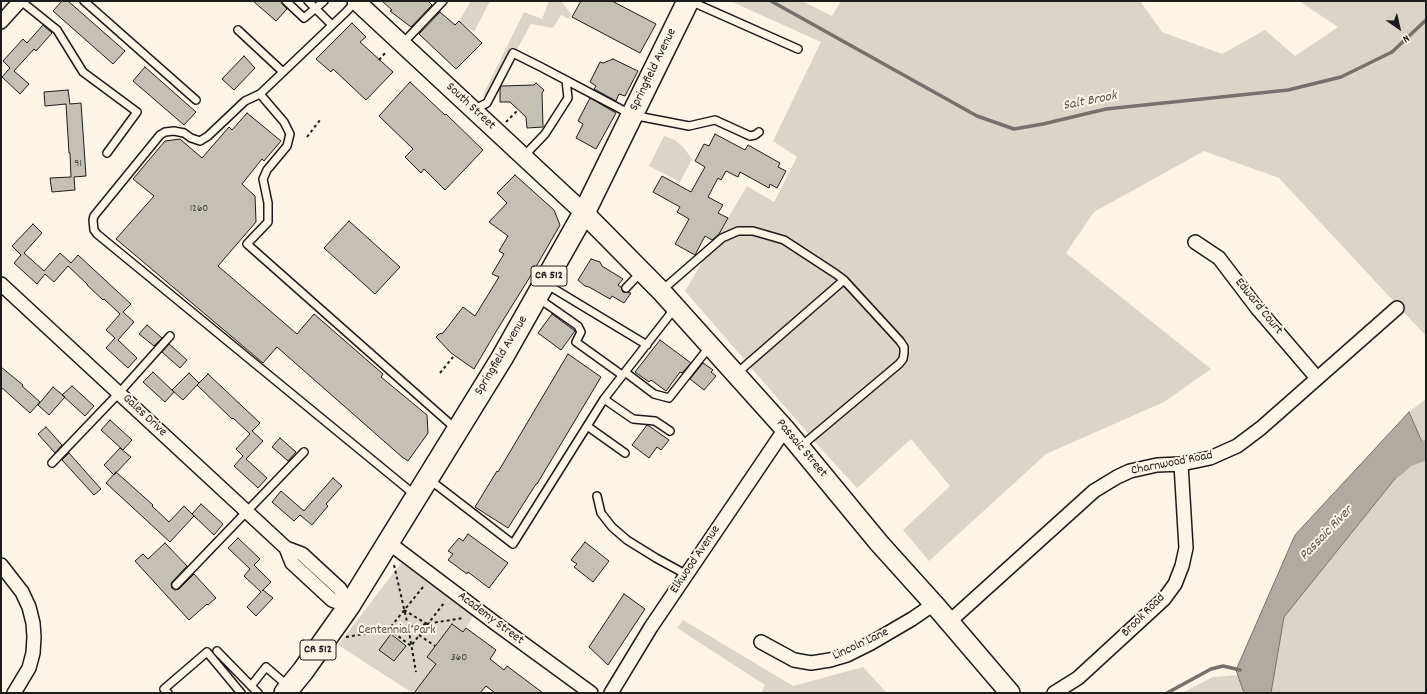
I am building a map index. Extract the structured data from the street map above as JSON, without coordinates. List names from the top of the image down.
{
  "streets": {
    "main road": ["Springfield Avenue", "CR 512", "Passaic Street"],
    "street": [
      "South Street",
      "Edward Court",
      "Gales Drive",
      "Charnwood Road",
      "Elkwood Avenue",
      "Brook Road",
      "Academy Street",
      "Lincoln Lane"
    ]
  },
  "crossings": [
    ["Springfield Avenue", "South Street"],
    ["Springfield Avenue", "Gales Drive"],
    ["Springfield Avenue", "Passaic Street"],
    ["Springfield Avenue", "Academy Street"],
    ["South Street", "Passaic Street"],
    ["Edward Court", "Charnwood Road"],
    ["Passaic Street", "Charnwood Road"],
    ["Passaic Street", "Elkwood Avenue"],
    ["Passaic Street", "Lincoln Lane"],
    ["Charnwood Road", "Brook Road"]
  ],
  "water": ["Salt Brook", "Passaic River"],
  "parks": ["Centennial Park"],
  "house_numbers": ["91", "1260", "360"],
  "north": "bottom right"
}
